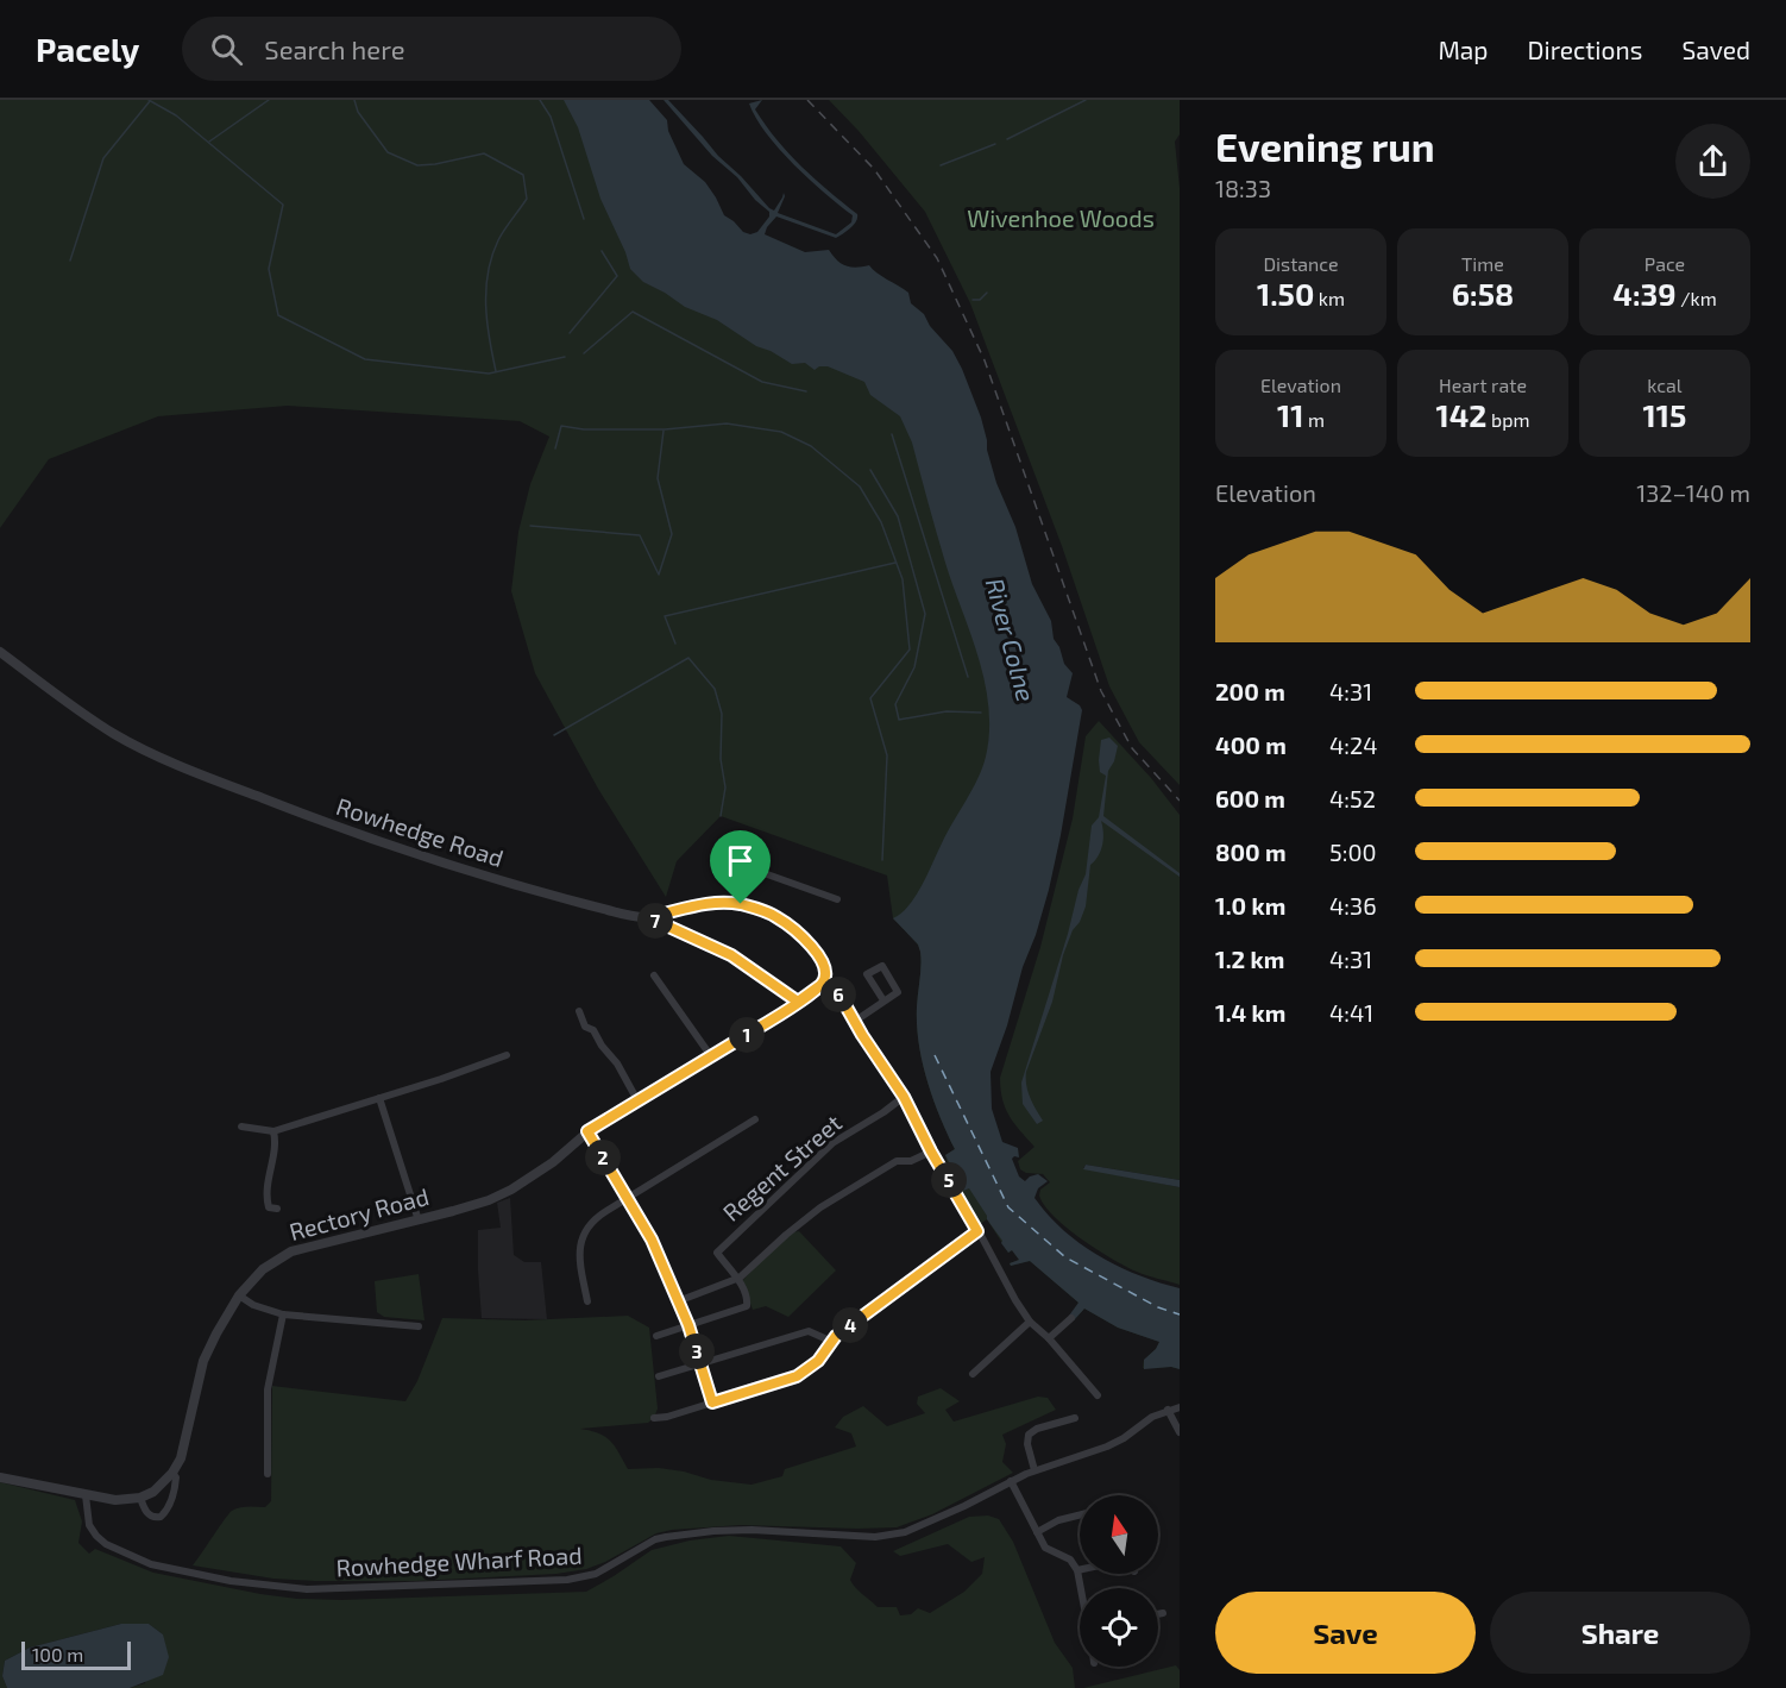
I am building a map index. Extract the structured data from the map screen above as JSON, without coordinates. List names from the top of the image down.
{
  "streets": {
    "street": [
      "Rowhedge Road",
      "Regent Street",
      "Rectory Road",
      "Rowhedge Wharf Road"
    ]
  },
  "crossings": [
    ["Rowhedge Road", "Rectory Road"]
  ],
  "water": ["River Colne"],
  "parks": ["Wivenhoe Woods"],
  "scale_bar": "100 m",
  "north": "top",
  "page": {
    "header": "Pacely",
    "search": "Search here",
    "nav": ["Map", "Directions", "Saved"],
    "heading": ["Evening run", "18:33"],
    "stats": [
      ["Distance", "1.50 km"],
      ["Time", "6:58"],
      ["Pace", "4:39 /km"],
      ["Elevation", "11 m"],
      ["Heart rate", "142 bpm"],
      ["kcal", "115"]
    ],
    "chart": ["Elevation", "132–140 m"],
    "list": [
      {
        "name": "200 m",
        "note": "4:31"
      },
      {
        "name": "400 m",
        "note": "4:24"
      },
      {
        "name": "600 m",
        "note": "4:52"
      },
      {
        "name": "800 m",
        "note": "5:00"
      },
      {
        "name": "1.0 km",
        "note": "4:36"
      },
      {
        "name": "1.2 km",
        "note": "4:31"
      },
      {
        "name": "1.4 km",
        "note": "4:41"
      }
    ],
    "pins": [
      "7",
      "6",
      "1",
      "2",
      "5",
      "4",
      "3"
    ],
    "buttons": ["Save", "Share"],
    "scale": "100 m"
  }
}
